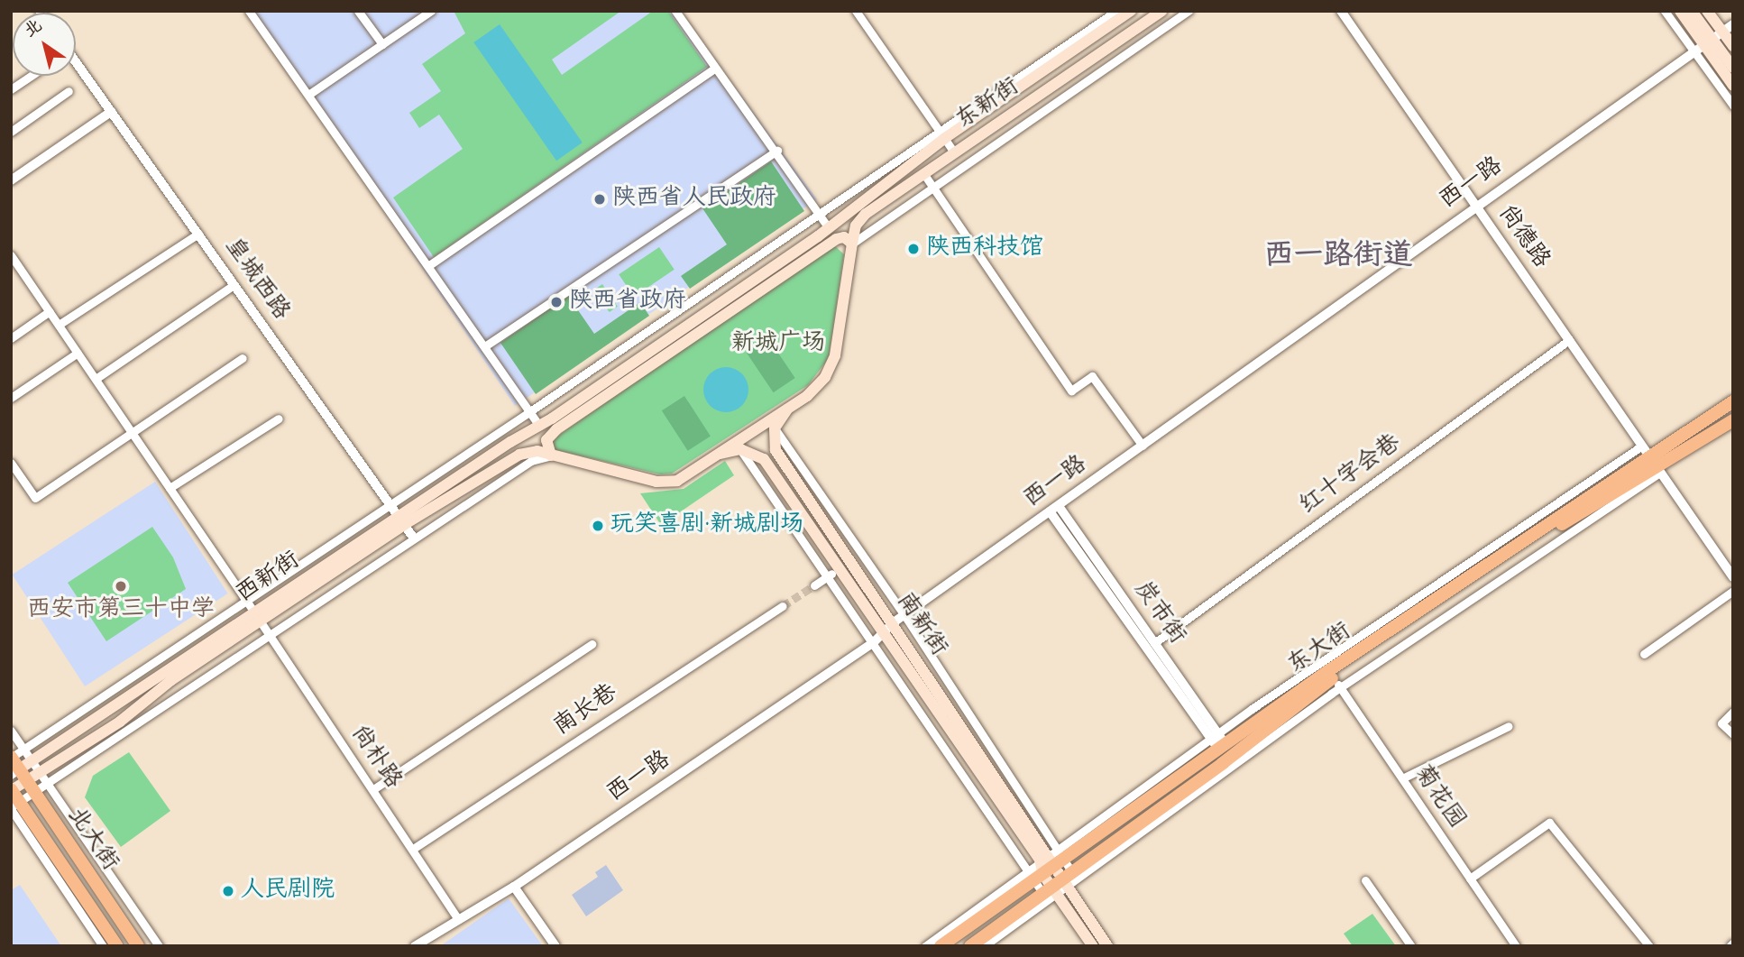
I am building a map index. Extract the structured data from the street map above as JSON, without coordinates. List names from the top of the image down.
{
  "streets": {
    "main road": [
      "东新街",
      "西新街",
      "南新街",
      "东大街",
      "北大街"
    ],
    "street": [
      "西一路",
      "尚德路",
      "皇城西路",
      "红十字会巷",
      "炭市街",
      "南长巷",
      "尚朴路",
      "菊花园"
    ]
  },
  "crossings": [
    ["东新街", "西新街"],
    ["西一路", "尚德路"],
    ["西一路", "炭市街"],
    ["西一路", "南新街"],
    ["西一路", "尚朴路"],
    ["尚德路", "红十字会巷"],
    ["尚德路", "东大街"],
    ["皇城西路", "西新街"],
    ["红十字会巷", "炭市街"],
    ["西新街", "尚朴路"],
    ["西新街", "北大街"],
    ["炭市街", "东大街"],
    ["南新街", "东大街"],
    ["东大街", "菊花园"],
    ["南长巷", "尚朴路"]
  ],
  "districts": ["西一路街道"],
  "parks": ["新城广场"],
  "places": [
    "陕西省人民政府",
    "陕西科技馆",
    "陕西省政府",
    "玩笑喜剧·新城剧场",
    "西安市第三十中学",
    "人民剧院"
  ],
  "north": "top left"
}
